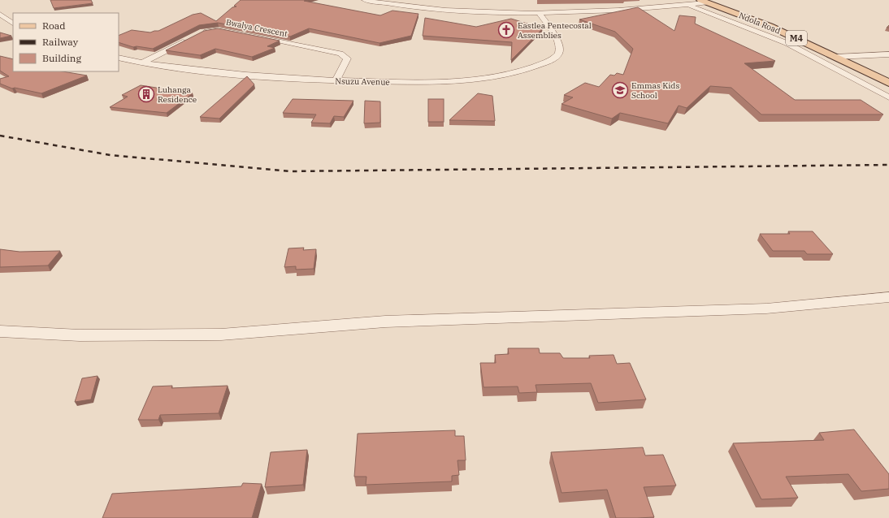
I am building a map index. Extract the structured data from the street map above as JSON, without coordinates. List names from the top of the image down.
{
  "streets": {
    "main road": ["Ndola Road", "M4"],
    "street": ["Bwalya Crescent", "Nsuzu Avenue"]
  },
  "crossings": [
    ["Bwalya Crescent", "Nsuzu Avenue"]
  ],
  "places": {
    "church": ["Eastlea Pentecostal Assemblies"],
    "school or university": ["Emmas Kids School"],
    "building": ["Luhanga Residence"]
  },
  "legend": ["Road", "Railway", "Building"]
}
